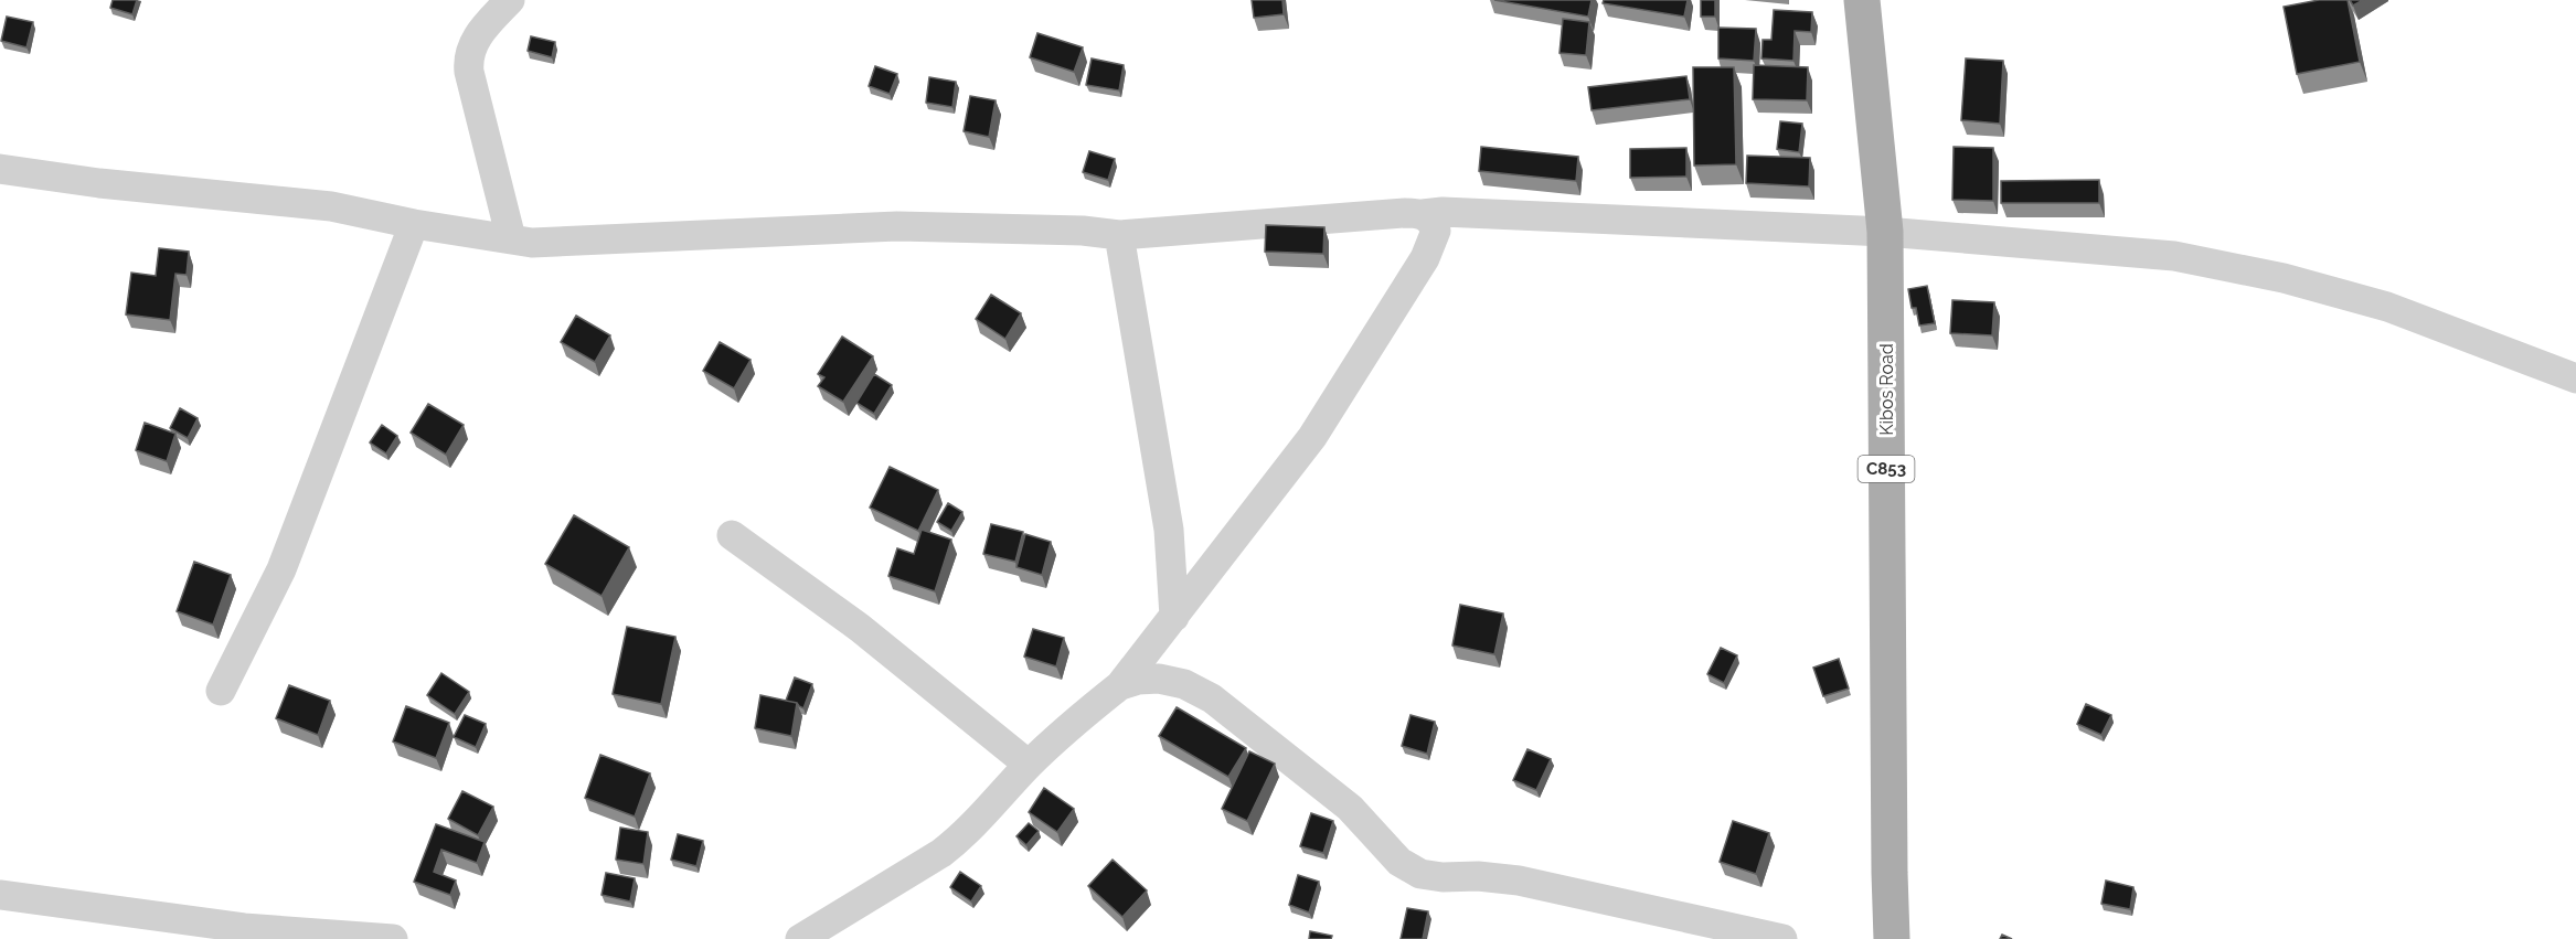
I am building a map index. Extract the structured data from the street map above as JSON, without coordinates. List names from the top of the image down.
{
  "streets": {
    "main road": ["Kibos Road", "C853"]
  }
}
